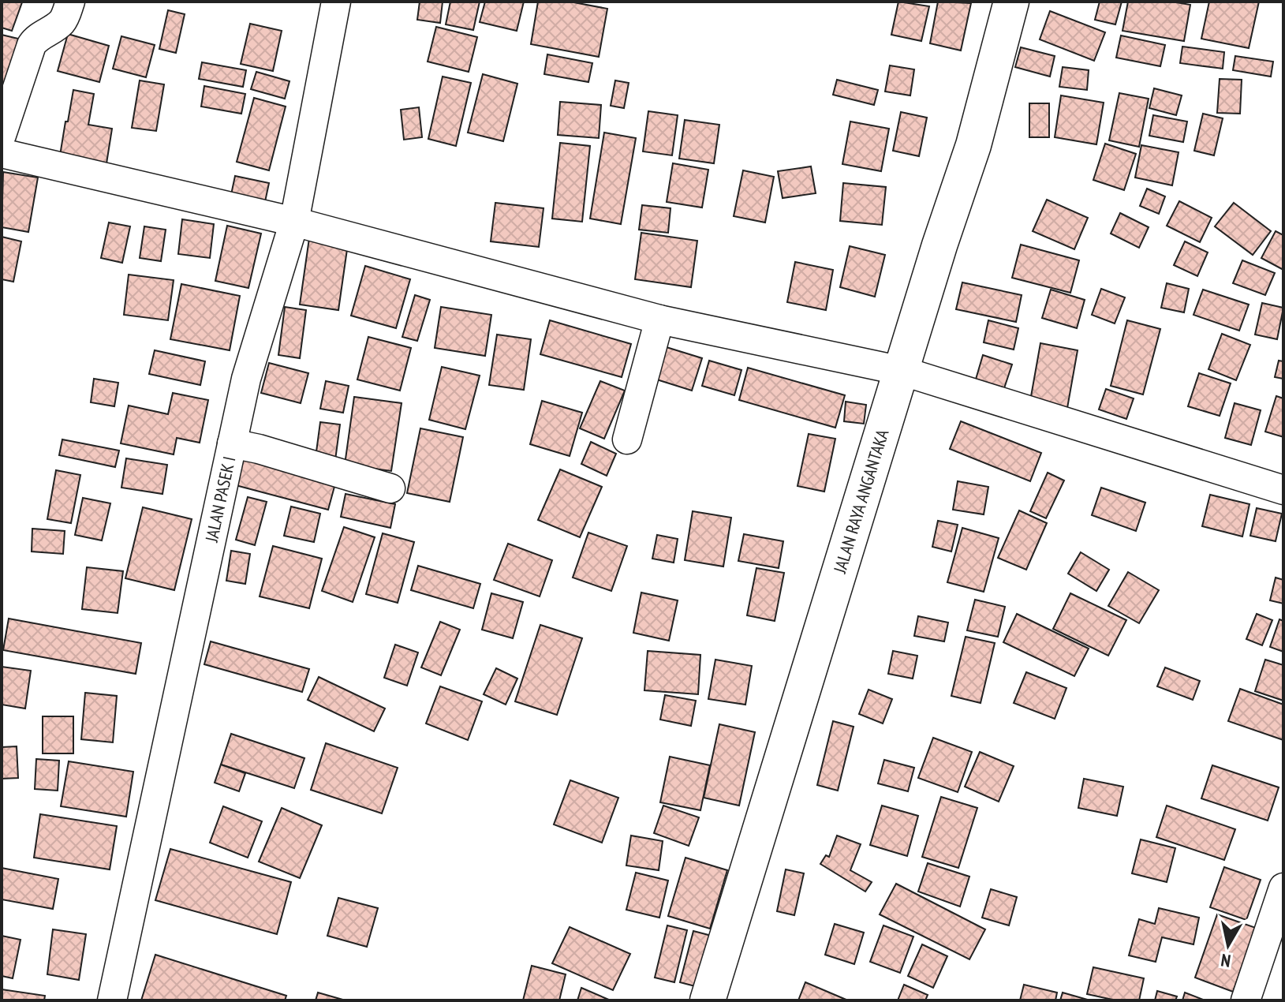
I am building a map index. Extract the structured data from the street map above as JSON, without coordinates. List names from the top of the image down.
{
  "streets": {
    "main road": ["JALAN RAYA ANGANTAKA"],
    "street": ["JALAN PASEK I"]
  },
  "north": "bottom"
}
